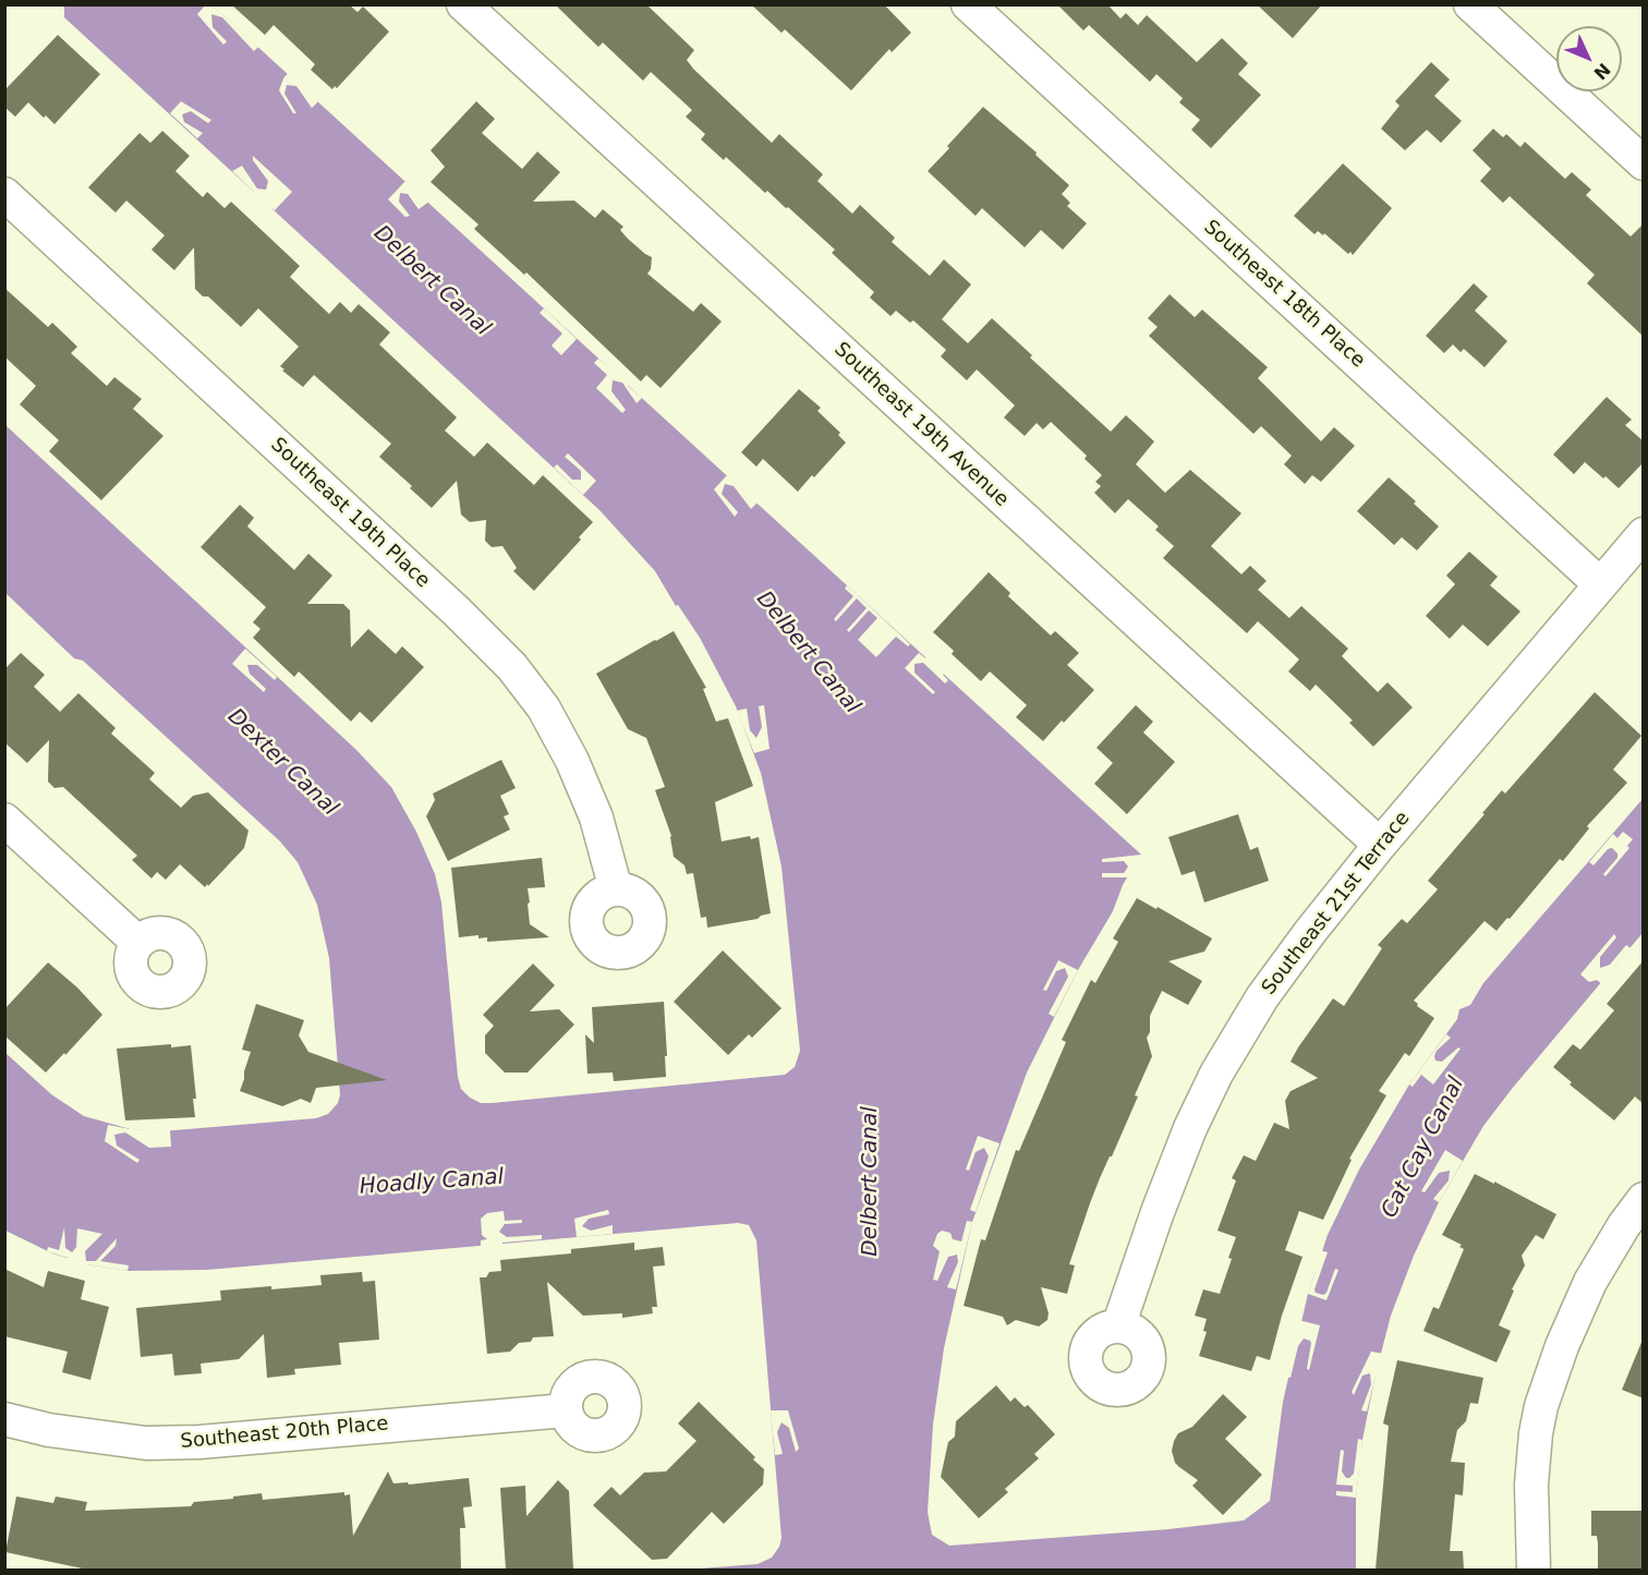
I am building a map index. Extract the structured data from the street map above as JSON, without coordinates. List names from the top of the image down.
{
  "streets": {
    "street": [
      "Southeast 18th Place",
      "Southeast 19th Avenue",
      "Southeast 19th Place",
      "Southeast 21st Terrace",
      "Southeast 20th Place"
    ]
  },
  "crossings": [
    ["Southeast 18th Place", "Southeast 21st Terrace"],
    ["Southeast 19th Avenue", "Southeast 21st Terrace"]
  ],
  "water": [
    "Delbert Canal",
    "Dexter Canal",
    "Cat Cay Canal",
    "Hoadly Canal"
  ],
  "north": "bottom right"
}
